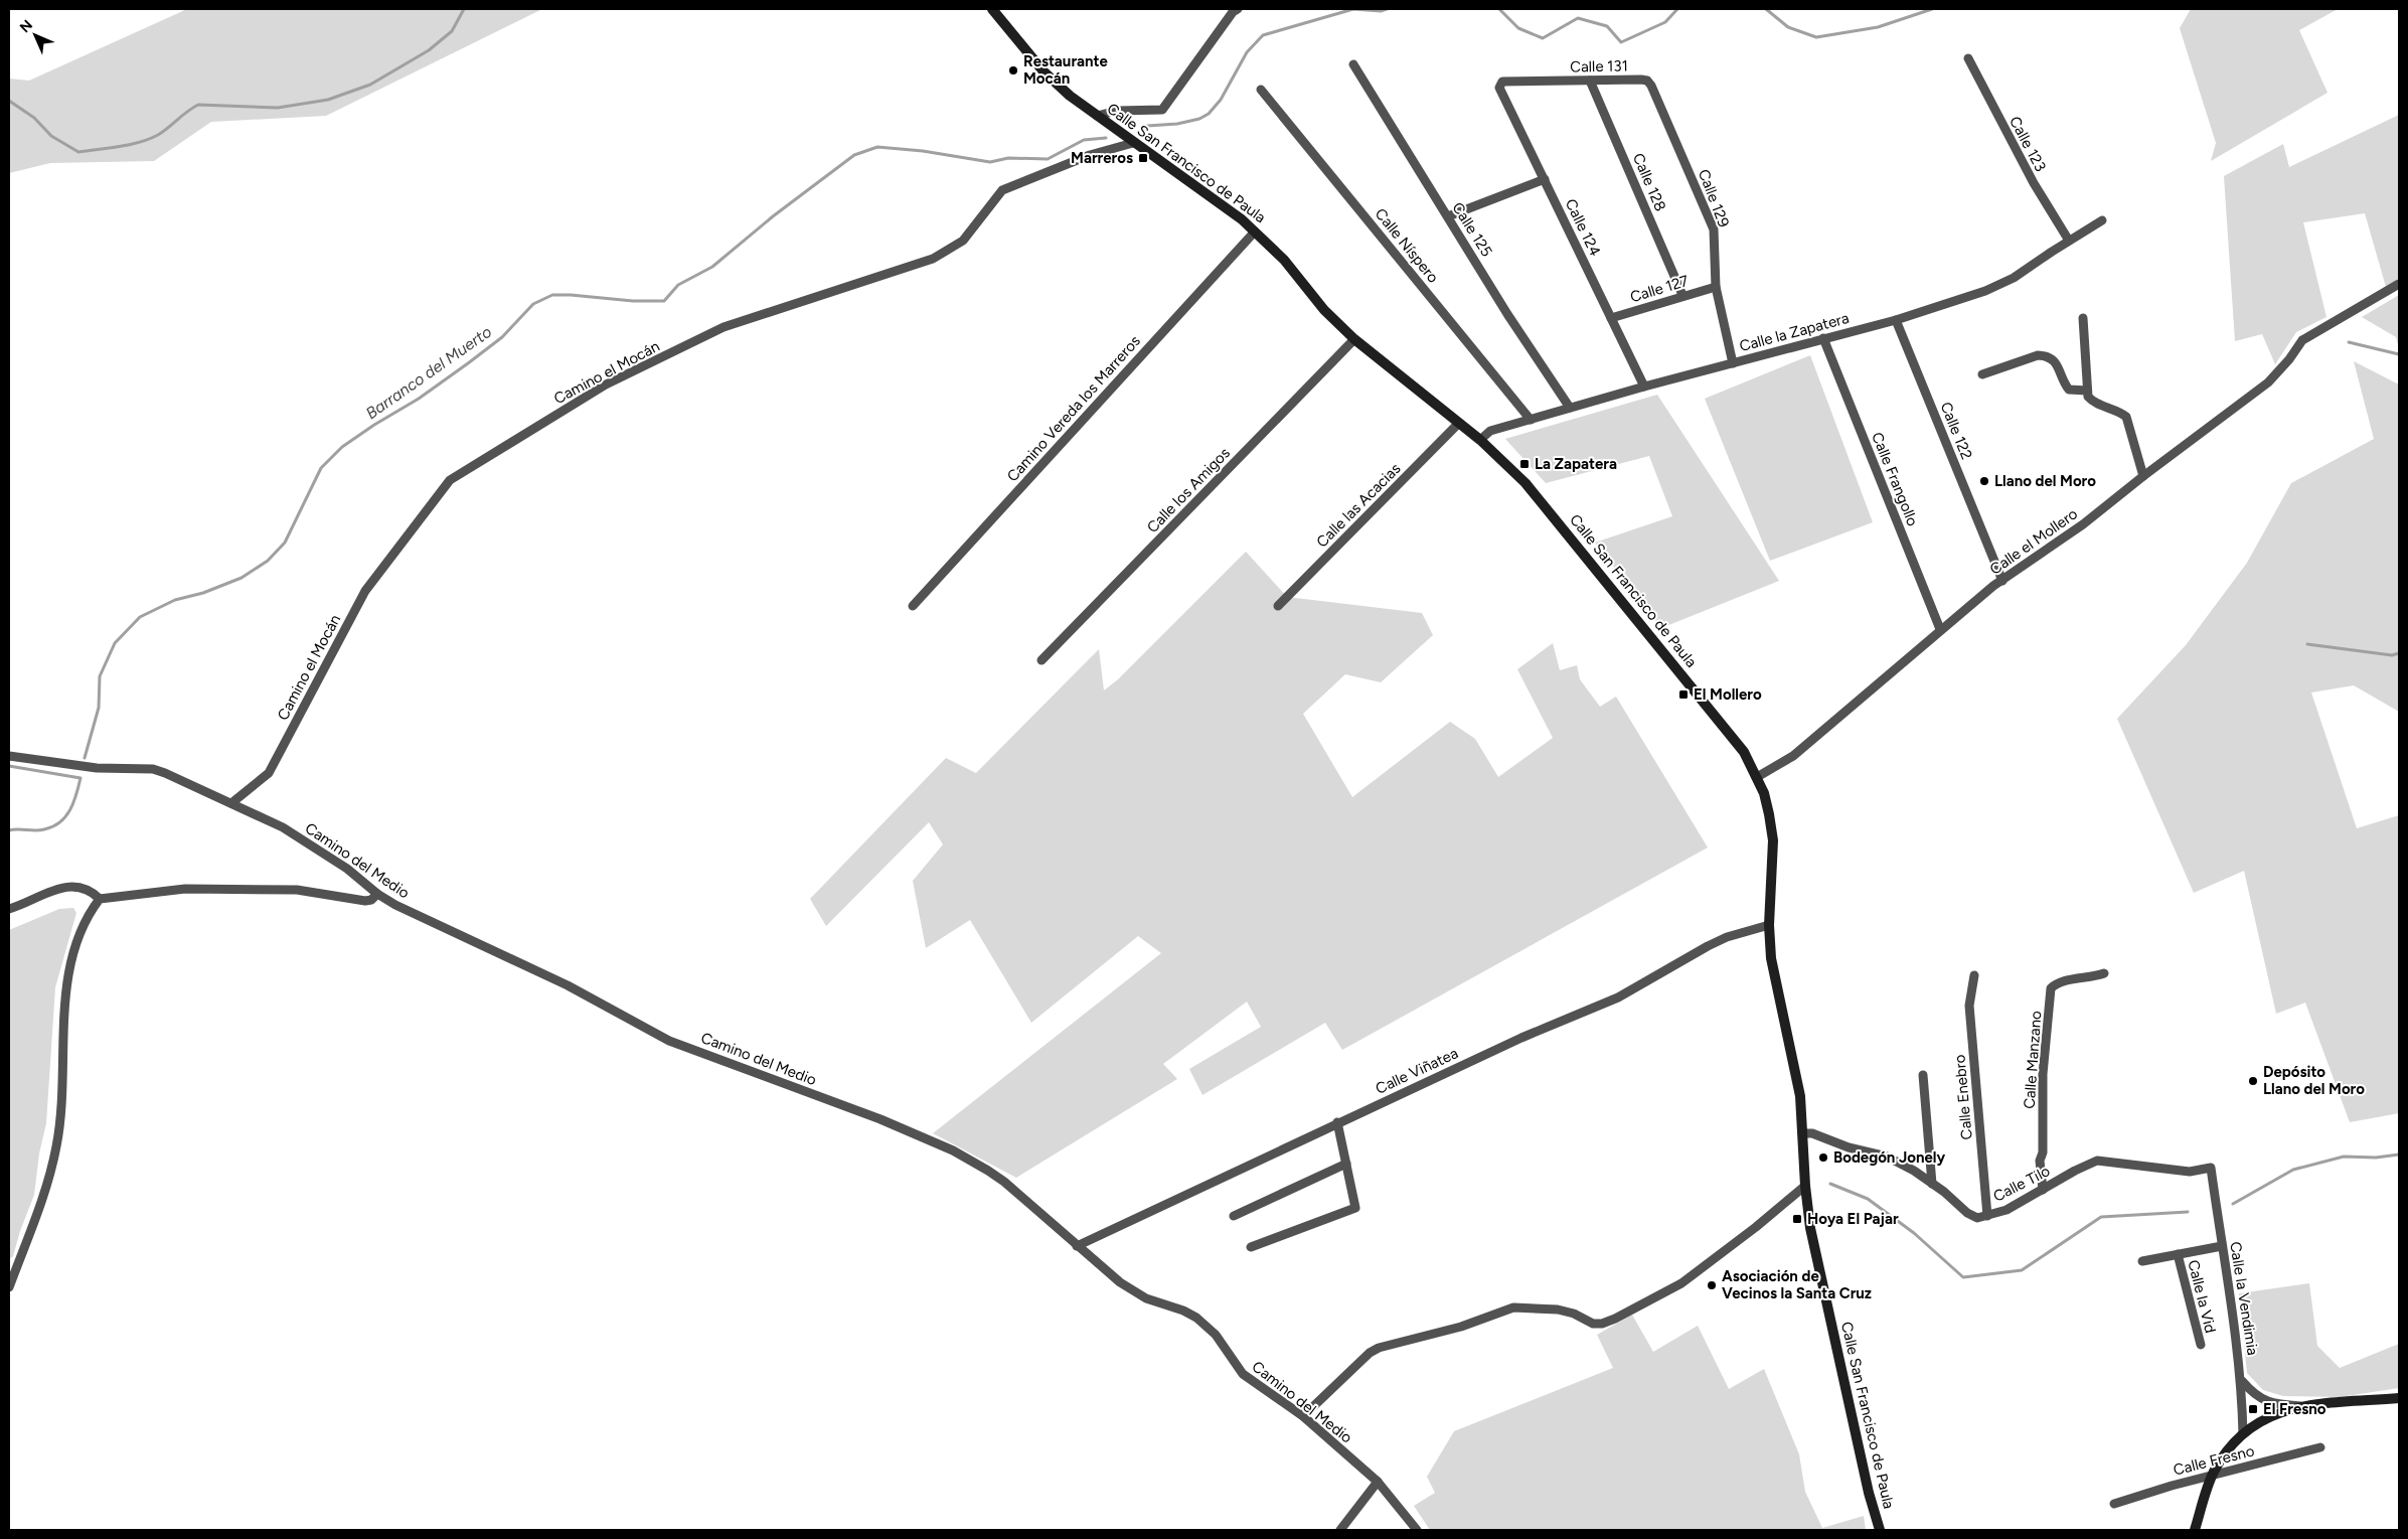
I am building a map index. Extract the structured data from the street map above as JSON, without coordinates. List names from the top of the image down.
{
  "streets": {
    "main road": ["Calle San Francisco de Paula"],
    "street": [
      "Calle 131",
      "Calle 123",
      "Calle 128",
      "Calle 129",
      "Calle 124",
      "Calle 125",
      "Calle Níspero",
      "Calle 127",
      "Calle la Zapatera",
      "Camino el Mocán",
      "Camino Vereda los Marreros",
      "Calle 122",
      "Calle Frangollo",
      "Calle los Amigos",
      "Calle las Acacias",
      "Calle el Mollero",
      "Camino del Medio",
      "Calle Manzano",
      "Calle Viñatea",
      "Calle Enebro",
      "Calle Tilo",
      "Calle la Vid",
      "Calle la Vendimia",
      "Calle Fresno"
    ]
  },
  "crossings": [
    ["Calle 131", "Calle 128"],
    ["Calle 131", "Calle 129"],
    ["Calle 131", "Calle 124"],
    ["Calle 123", "Calle la Zapatera"],
    ["Calle San Francisco de Paula", "Calle la Zapatera"],
    ["Calle San Francisco de Paula", "Camino el Mocán"],
    ["Calle San Francisco de Paula", "Camino Vereda los Marreros"],
    ["Calle San Francisco de Paula", "Calle los Amigos"],
    ["Calle San Francisco de Paula", "Calle las Acacias"],
    ["Calle San Francisco de Paula", "Calle el Mollero"],
    ["Calle San Francisco de Paula", "Calle Viñatea"],
    ["Calle San Francisco de Paula", "Calle Tilo"],
    ["Calle 128", "Calle 127"],
    ["Calle 129", "Calle 127"],
    ["Calle 129", "Calle la Zapatera"],
    ["Calle 124", "Calle 127"],
    ["Calle 124", "Calle la Zapatera"],
    ["Calle 125", "Calle la Zapatera"],
    ["Calle Níspero", "Calle la Zapatera"],
    ["Calle la Zapatera", "Calle 122"],
    ["Calle la Zapatera", "Calle Frangollo"],
    ["Camino el Mocán", "Camino del Medio"],
    ["Calle 122", "Calle el Mollero"],
    ["Calle Frangollo", "Calle el Mollero"],
    ["Camino del Medio", "Calle Viñatea"],
    ["Calle Manzano", "Calle Tilo"],
    ["Calle Enebro", "Calle Tilo"],
    ["Calle Tilo", "Calle la Vendimia"]
  ],
  "water": ["Barranco del Muerto"],
  "places": {
    "other": [
      "Restaurante Mocán",
      "Llano del Moro",
      "Depósito Llano del Moro",
      "Bodegón Jonely",
      "Asociación de Vecinos la Santa Cruz"
    ],
    "transit": [
      "Marreros",
      "La Zapatera",
      "El Mollero",
      "Hoya El Pajar",
      "El Fresno"
    ]
  },
  "north": "top left"
}
